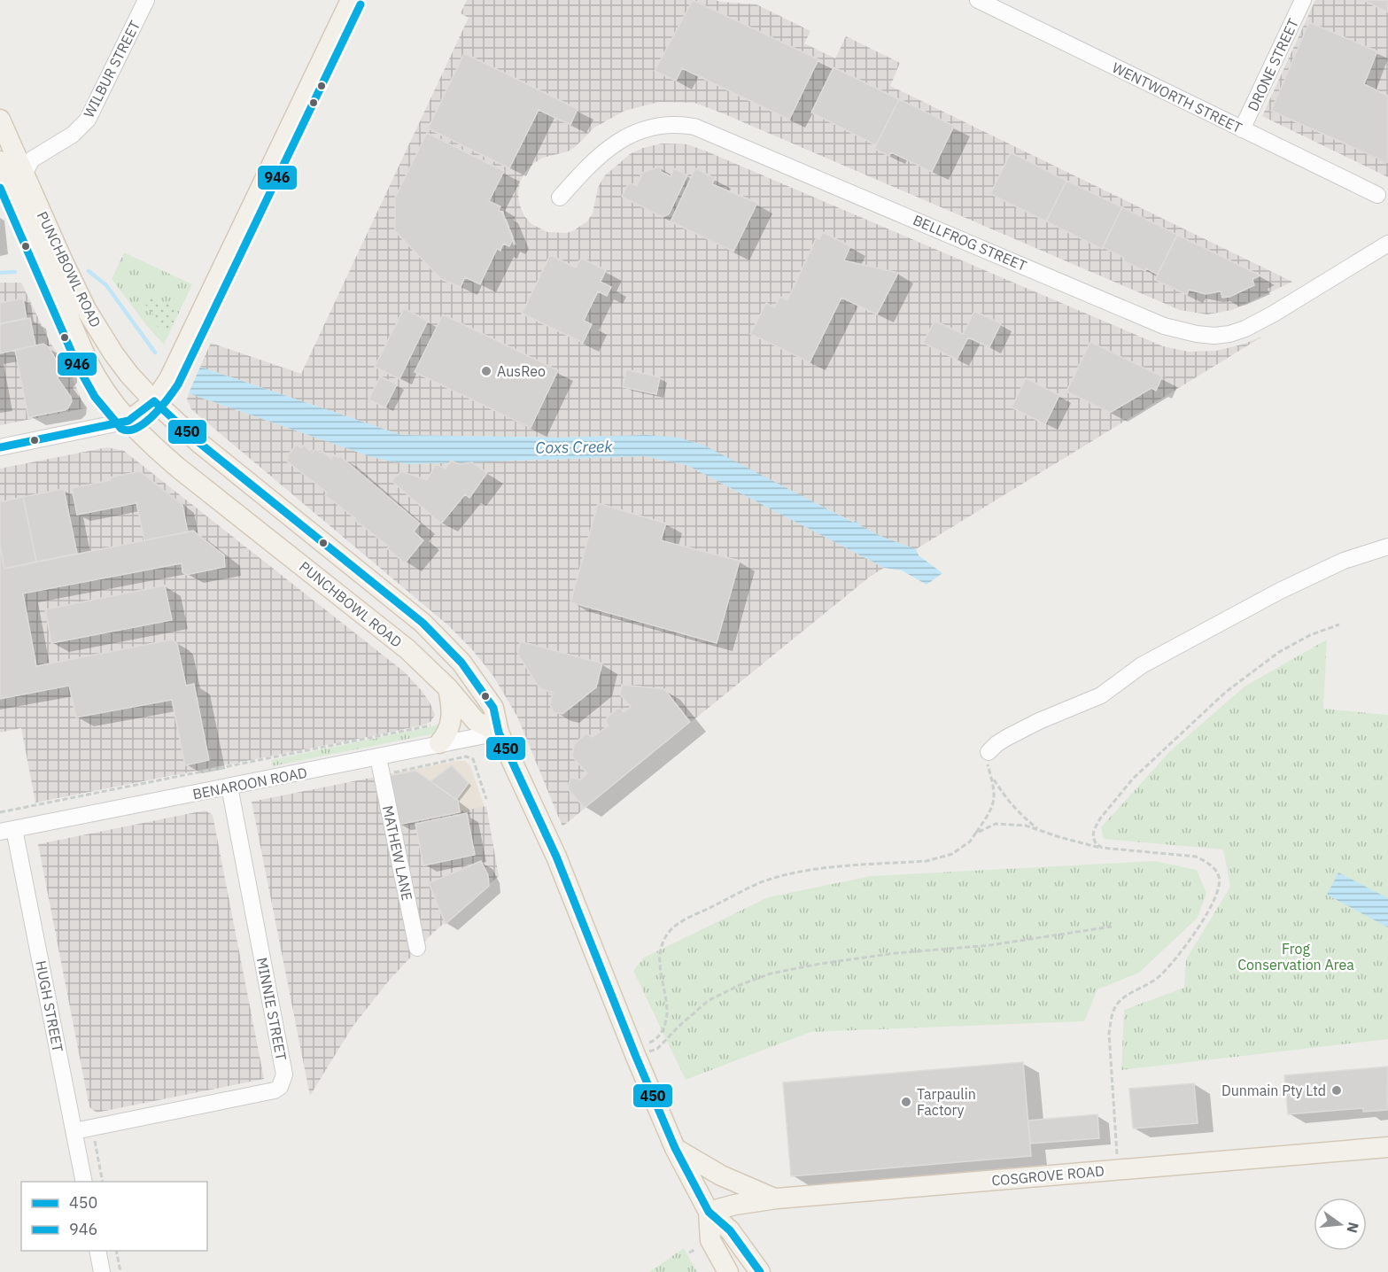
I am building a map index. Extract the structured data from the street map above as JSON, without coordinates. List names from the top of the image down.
{
  "streets": {
    "main road": ["PUNCHBOWL ROAD", "COSGROVE ROAD"],
    "street": [
      "DRONE STREET",
      "WILBUR STREET",
      "WENTWORTH STREET",
      "BELLFROG STREET",
      "BENAROON ROAD",
      "MATHEW LANE",
      "HUGH STREET",
      "MINNIE STREET"
    ]
  },
  "crossings": [
    ["DRONE STREET", "WENTWORTH STREET"],
    ["WILBUR STREET", "PUNCHBOWL ROAD"],
    ["PUNCHBOWL ROAD", "BENAROON ROAD"],
    ["PUNCHBOWL ROAD", "COSGROVE ROAD"],
    ["BENAROON ROAD", "MATHEW LANE"],
    ["BENAROON ROAD", "HUGH STREET"],
    ["BENAROON ROAD", "MINNIE STREET"],
    ["HUGH STREET", "MINNIE STREET"]
  ],
  "water": ["Coxs Creek"],
  "parks": ["Frog Conservation Area"],
  "places": ["AusReo", "Dunmain Pty Ltd", "Tarpaulin Factory"],
  "lines": ["transit line 946", "transit line 450"],
  "legend": ["450", "946"],
  "north": "right"
}
